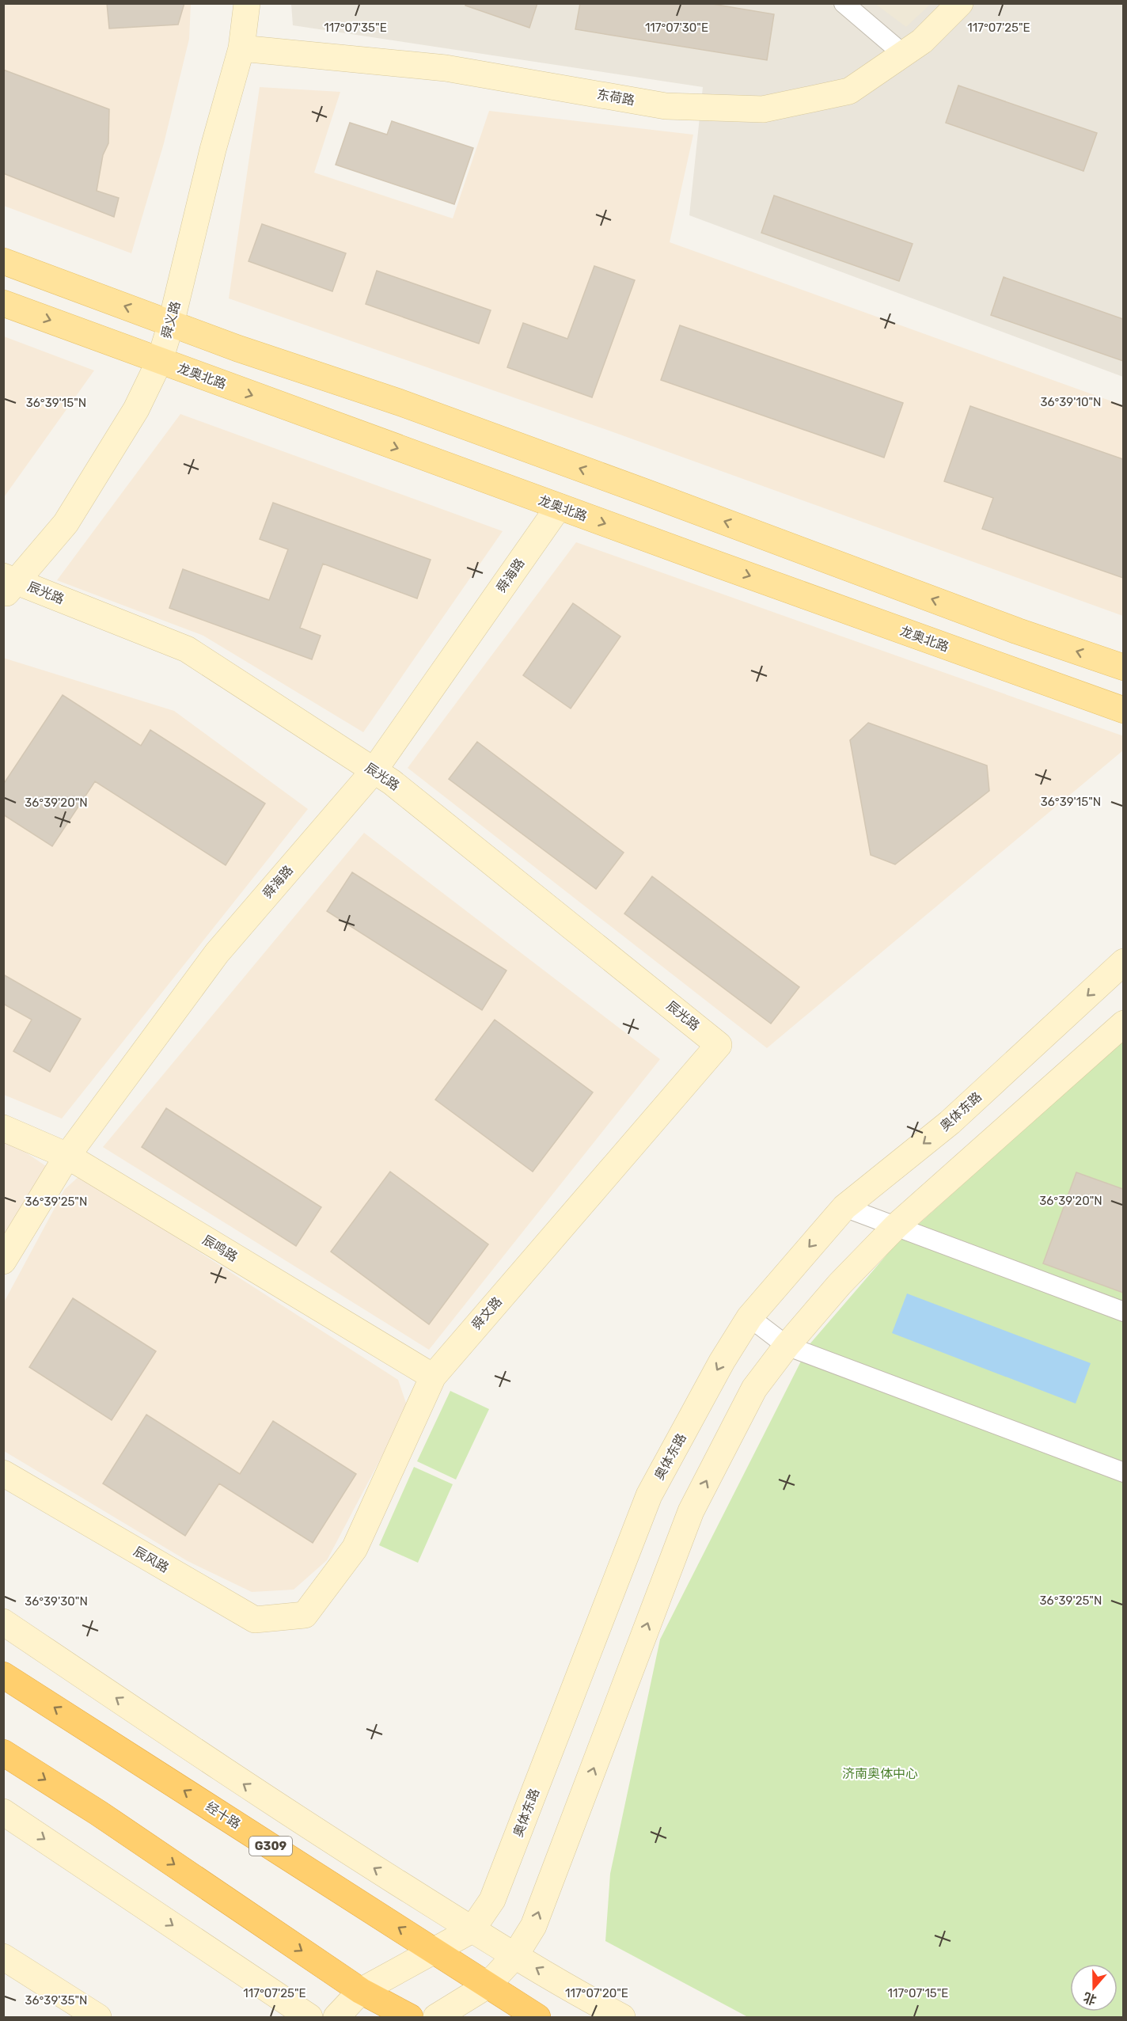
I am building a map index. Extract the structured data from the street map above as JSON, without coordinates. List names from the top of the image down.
{
  "streets": {
    "highway": ["经十路", "G309"],
    "main road": ["龙奥北路"],
    "street": [
      "东荷路",
      "舜义路",
      "舜海路",
      "辰光路",
      "奥体东路",
      "辰鸣路",
      "舜文路",
      "辰风路"
    ]
  },
  "crossings": [
    ["东荷路", "舜义路"],
    ["舜义路", "龙奥北路"],
    ["舜义路", "辰光路"],
    ["龙奥北路", "舜海路"],
    ["舜海路", "辰光路"],
    ["舜海路", "辰鸣路"],
    ["辰光路", "舜文路"],
    ["奥体东路", "经十路"],
    ["辰鸣路", "舜文路"],
    ["舜文路", "辰风路"]
  ],
  "parks": ["济南奥体中心"],
  "north": "bottom",
  "coordinates": [
    "117°07'30\"E",
    "117°07'35\"E",
    "117°07'25\"E",
    "36°39'10\"N",
    "36°39'15\"N",
    "36°39'20\"N",
    "36°39'25\"N",
    "36°39'30\"N",
    "117°07'20\"E",
    "117°07'15\"E",
    "36°39'35\"N"
  ]
}
